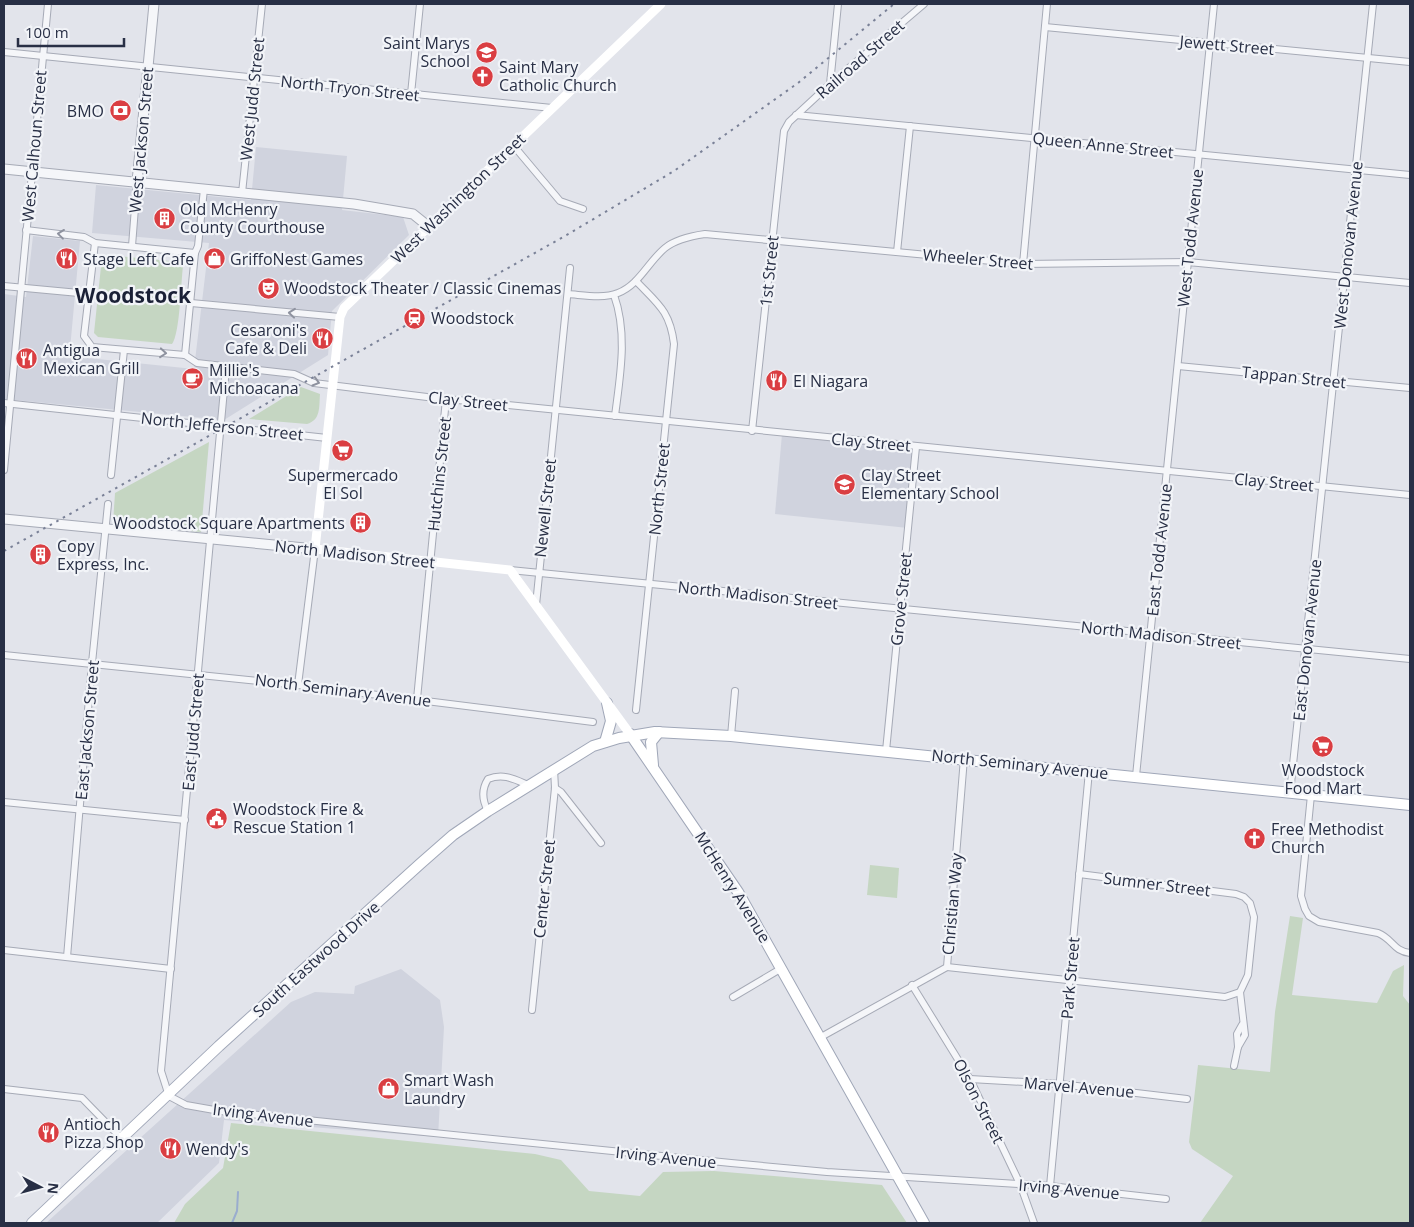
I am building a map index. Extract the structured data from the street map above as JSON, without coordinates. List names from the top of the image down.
{
  "streets": {
    "main road": [
      "West Washington Street",
      "North Madison Street",
      "North Seminary Avenue",
      "McHenry Avenue",
      "South Eastwood Drive"
    ],
    "street": [
      "Jewett Street",
      "Railroad Street",
      "North Tryon Street",
      "West Judd Street",
      "West Jackson Street",
      "Queen Anne Street",
      "West Calhoun Street",
      "West Todd Avenue",
      "West Donovan Avenue",
      "Wheeler Street",
      "1st Street",
      "Tappan Street",
      "Clay Street",
      "North Jefferson Street",
      "Hutchins Street",
      "North Street",
      "Newell Street",
      "East Todd Avenue",
      "Grove Street",
      "East Donovan Avenue",
      "East Jackson Street",
      "East Judd Street",
      "Sumner Street",
      "Center Street",
      "Christian Way",
      "Park Street",
      "Marvel Avenue",
      "Olson Street",
      "Irving Avenue"
    ]
  },
  "crossings": [
    ["Jewett Street", "West Todd Avenue"],
    ["Jewett Street", "West Donovan Avenue"],
    ["Railroad Street", "Queen Anne Street"],
    ["Railroad Street", "1st Street"],
    ["North Tryon Street", "West Judd Street"],
    ["North Tryon Street", "West Jackson Street"],
    ["North Tryon Street", "West Calhoun Street"],
    ["North Tryon Street", "West Washington Street"],
    ["Queen Anne Street", "West Todd Avenue"],
    ["Queen Anne Street", "West Donovan Avenue"],
    ["Queen Anne Street", "1st Street"],
    ["West Calhoun Street", "North Jefferson Street"],
    ["West Washington Street", "Clay Street"],
    ["West Washington Street", "North Jefferson Street"],
    ["West Washington Street", "North Madison Street"],
    ["West Todd Avenue", "Wheeler Street"],
    ["West Todd Avenue", "Tappan Street"],
    ["West Todd Avenue", "Clay Street"],
    ["West Todd Avenue", "East Todd Avenue"],
    ["West Donovan Avenue", "Wheeler Street"],
    ["West Donovan Avenue", "Tappan Street"],
    ["West Donovan Avenue", "Clay Street"],
    ["West Donovan Avenue", "East Donovan Avenue"],
    ["Wheeler Street", "1st Street"],
    ["Wheeler Street", "North Street"],
    ["1st Street", "Clay Street"],
    ["Clay Street", "Hutchins Street"],
    ["Clay Street", "North Street"],
    ["Clay Street", "Newell Street"],
    ["Clay Street", "East Todd Avenue"],
    ["Clay Street", "Grove Street"],
    ["Clay Street", "East Donovan Avenue"],
    ["Clay Street", "East Judd Street"],
    ["North Jefferson Street", "East Judd Street"],
    ["Hutchins Street", "North Madison Street"],
    ["Hutchins Street", "North Seminary Avenue"],
    ["North Street", "North Madison Street"],
    ["Newell Street", "North Madison Street"],
    ["Newell Street", "McHenry Avenue"],
    ["East Todd Avenue", "North Madison Street"],
    ["East Todd Avenue", "North Seminary Avenue"],
    ["North Madison Street", "Grove Street"],
    ["North Madison Street", "East Donovan Avenue"],
    ["North Madison Street", "East Jackson Street"],
    ["North Madison Street", "East Judd Street"],
    ["North Madison Street", "McHenry Avenue"],
    ["Grove Street", "North Seminary Avenue"],
    ["East Donovan Avenue", "North Seminary Avenue"],
    ["North Seminary Avenue", "East Jackson Street"],
    ["North Seminary Avenue", "East Judd Street"],
    ["North Seminary Avenue", "McHenry Avenue"],
    ["North Seminary Avenue", "Christian Way"],
    ["North Seminary Avenue", "South Eastwood Drive"],
    ["North Seminary Avenue", "Park Street"],
    ["East Judd Street", "South Eastwood Drive"],
    ["East Judd Street", "Irving Avenue"],
    ["Sumner Street", "Park Street"],
    ["McHenry Avenue", "Christian Way"],
    ["McHenry Avenue", "South Eastwood Drive"],
    ["McHenry Avenue", "Irving Avenue"],
    ["Center Street", "South Eastwood Drive"],
    ["Christian Way", "Olson Street"],
    ["South Eastwood Drive", "Irving Avenue"],
    ["Park Street", "Marvel Avenue"],
    ["Park Street", "Irving Avenue"],
    ["Marvel Avenue", "Olson Street"],
    ["Olson Street", "Irving Avenue"]
  ],
  "districts": ["Woodstock"],
  "places": {
    "school or university": ["Saint Marys School", "Clay Street Elementary School"],
    "church": ["Saint Mary Catholic Church", "Free Methodist Church"],
    "bank": ["BMO"],
    "building": ["Old McHenry County Courthouse", "Woodstock Square Apartments", "Copy Express, Inc."],
    "restaurant": [
      "Stage Left Cafe",
      "Cesaroni's Cafe & Deli",
      "Antigua Mexican Grill",
      "El Niagara",
      "Antioch Pizza Shop",
      "Wendy's"
    ],
    "shop": ["GriffoNest Games", "Smart Wash Laundry"],
    "theatre": ["Woodstock Theater / Classic Cinemas"],
    "station": ["Woodstock"],
    "cafe": ["Millie's Michoacana"],
    "supermarket": ["Supermercado El Sol", "Woodstock Food Mart"],
    "public building": ["Woodstock Fire & Rescue Station 1"]
  },
  "scale_bar": "100 m",
  "north": "right"
}
